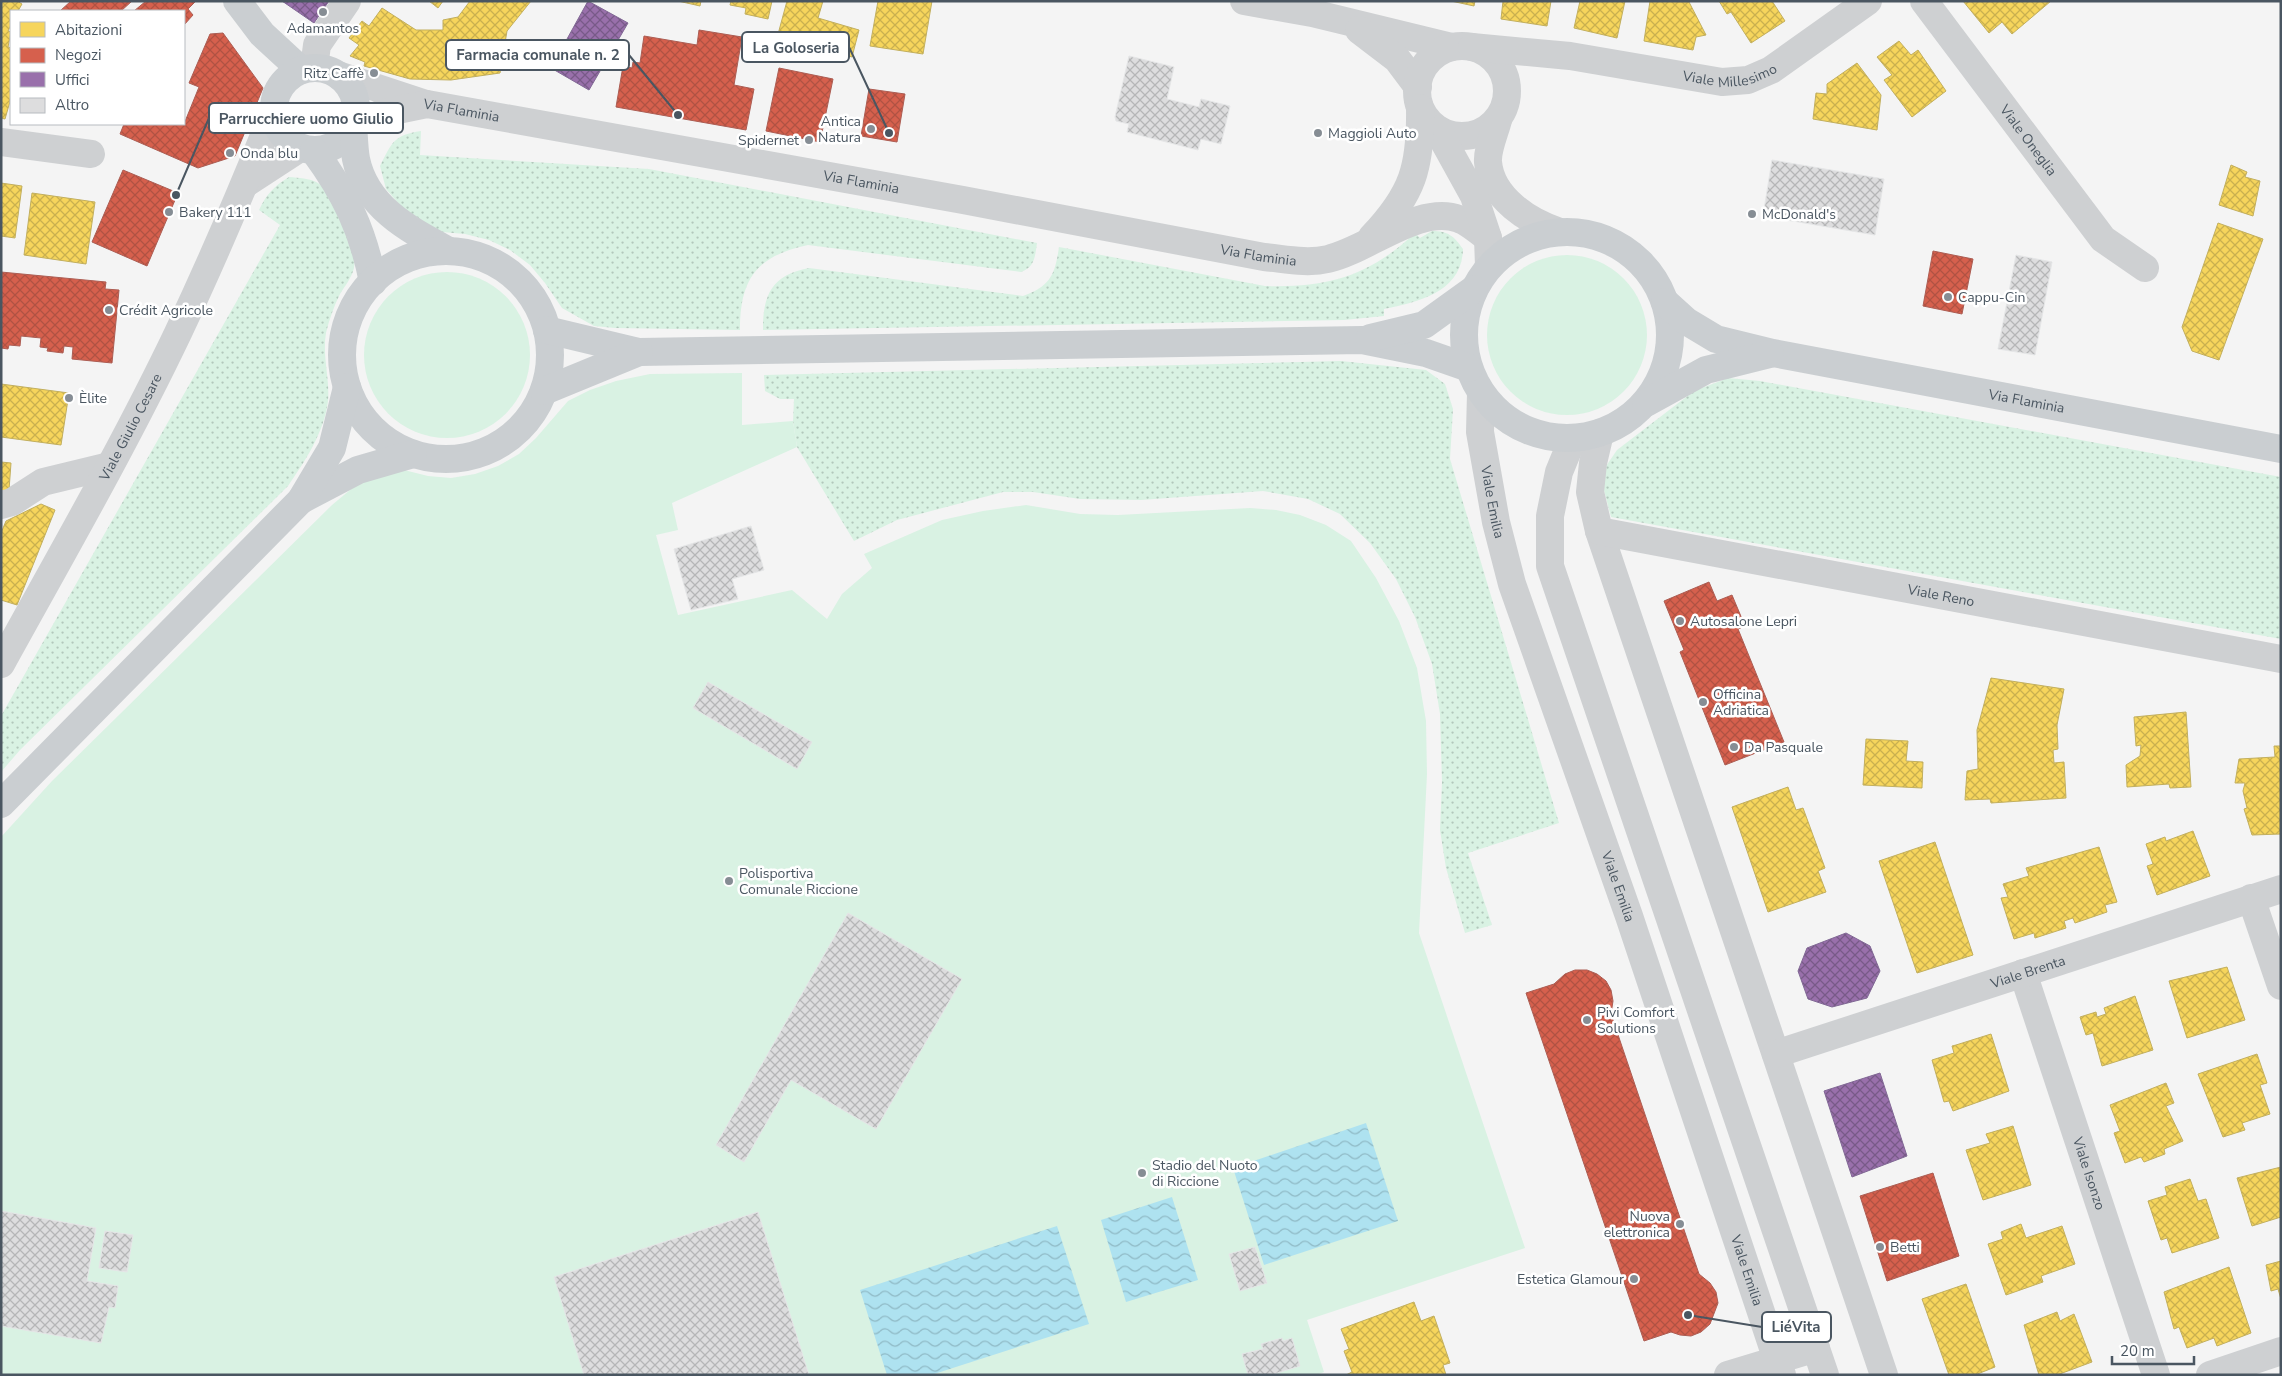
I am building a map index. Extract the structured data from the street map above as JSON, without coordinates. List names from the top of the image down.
{
  "streets": {
    "main road": ["Via Flaminia"],
    "street": [
      "Viale Millesimo",
      "Viale Oneglia",
      "Viale Giulio Cesare",
      "Viale Emilia",
      "Viale Reno",
      "Viale Brenta",
      "Viale Isonzo"
    ]
  },
  "crossings": [
    ["Viale Millesimo", "Via Flaminia"],
    ["Via Flaminia", "Viale Giulio Cesare"],
    ["Viale Brenta", "Viale Isonzo"]
  ],
  "places": [
    "Adamantos",
    "Ritz Caffè",
    "Farmacia comunale n. 2",
    "Antica Natura",
    "La Goloseria",
    "Maggioli Auto",
    "Spidernet",
    "Onda blu",
    "Parrucchiere uomo Giulio",
    "Bakery 111",
    "McDonald's",
    "Cappu-Cin",
    "Crédit Agricole",
    "Èlite",
    "Autosalone Lepri",
    "Officina Adriatica",
    "Da Pasquale",
    "Polisportiva Comunale Riccione",
    "Pivi Comfort Solutions",
    "Stadio del Nuoto di Riccione",
    "Nuova elettronica",
    "Betti",
    "Estetica Glamour",
    "LiéVita"
  ],
  "legend": [
    "Abitazioni",
    "Negozi",
    "Uffici",
    "Altro"
  ],
  "scale_bar": "20 m"
}
